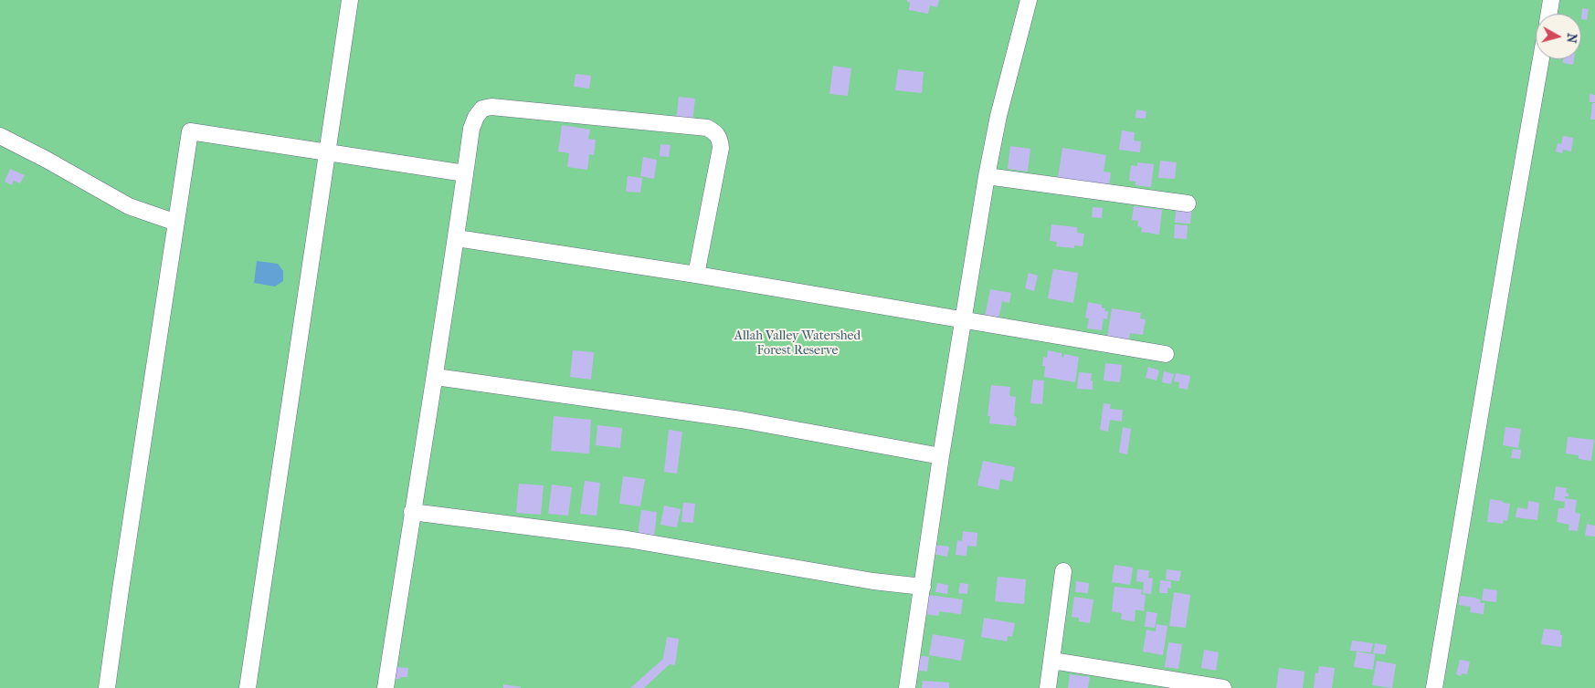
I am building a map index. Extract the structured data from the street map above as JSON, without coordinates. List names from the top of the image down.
{
  "parks": ["Allah Valley Watershed Forest Reserve"],
  "north": "right"
}
